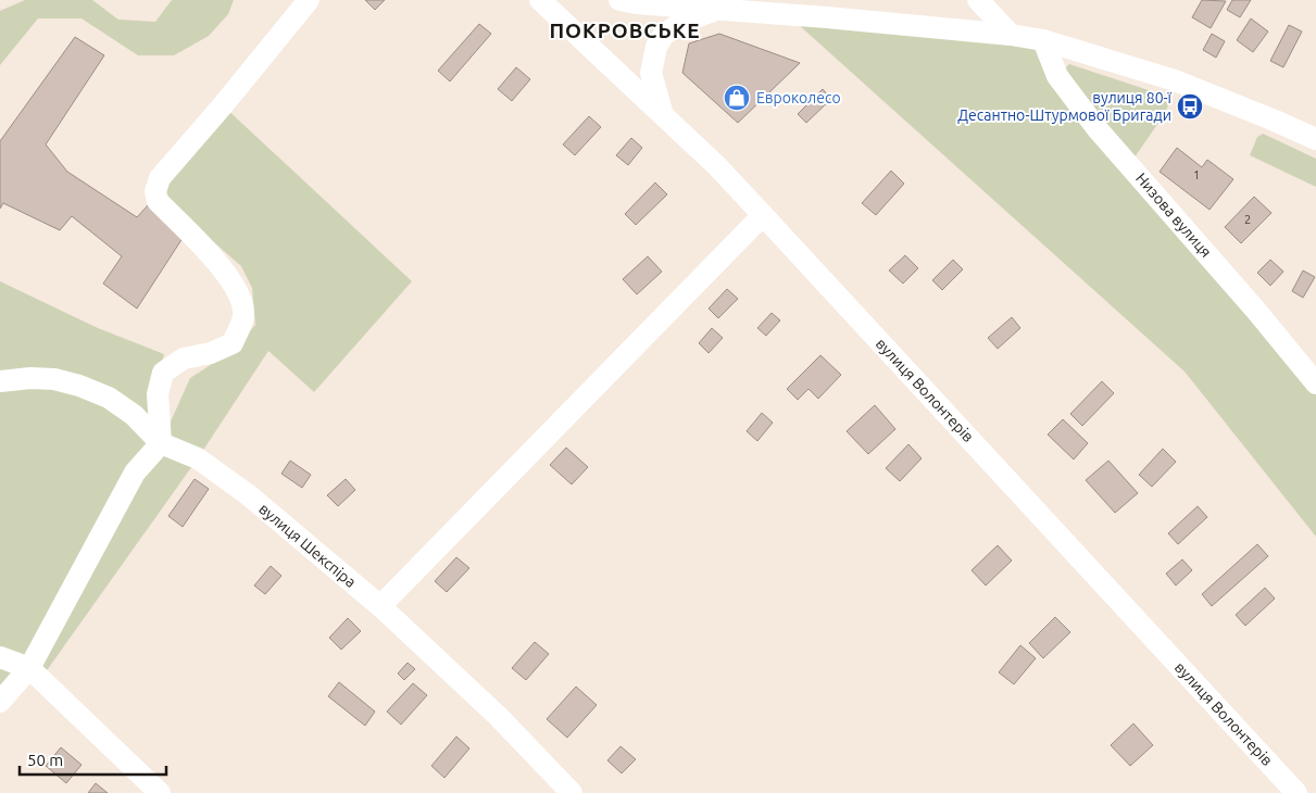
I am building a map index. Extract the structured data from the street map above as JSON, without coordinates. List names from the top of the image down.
{
  "streets": {
    "street": ["Низова вулиця", "вулиця Волонтерів", "вулиця Шекспіра"]
  },
  "districts": ["ПОКРОВСЬКЕ"],
  "places": {
    "shop": ["Евроколесо"],
    "bus stop": ["вулиця 80-ї Десантно-Штурмової Бригади"]
  },
  "house_numbers": ["1", "2"],
  "scale_bar": "50 m"
}
